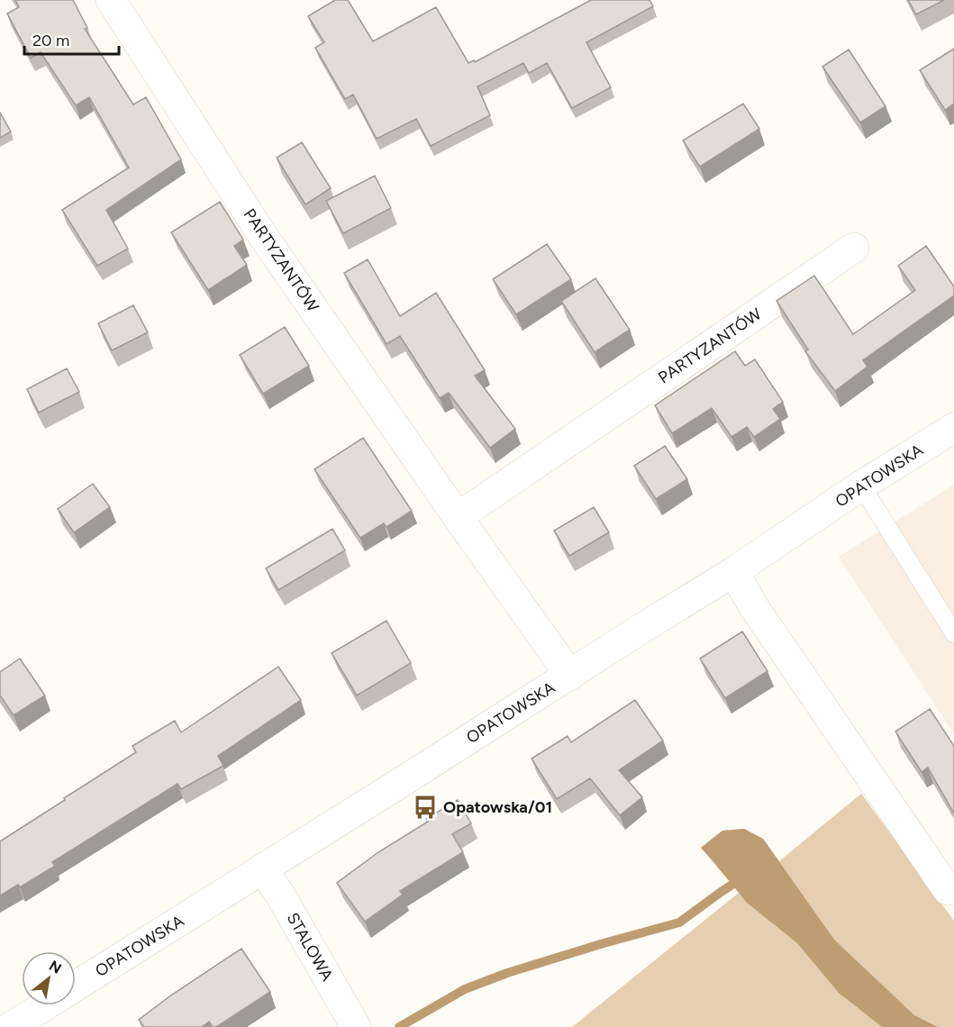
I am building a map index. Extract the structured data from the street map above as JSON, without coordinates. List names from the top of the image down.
{
  "streets": {
    "street": ["PARTYZANTÓW", "OPATOWSKA", "STALOWA"]
  },
  "crossings": [
    ["PARTYZANTÓW", "OPATOWSKA"],
    ["OPATOWSKA", "STALOWA"]
  ],
  "places": {
    "bus stop": ["Opatowska/01"]
  },
  "scale_bar": "20 m",
  "north": "top right"
}
